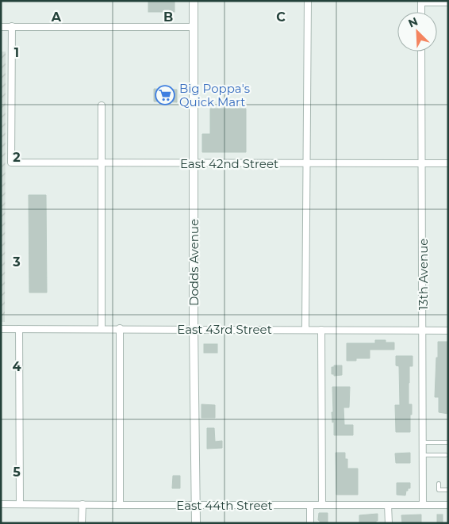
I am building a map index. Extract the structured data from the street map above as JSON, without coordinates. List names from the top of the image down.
{
  "streets": {
    "street": [
      "East 42nd Street",
      "Dodds Avenue",
      "13th Avenue",
      "East 43rd Street",
      "East 44th Street"
    ]
  },
  "crossings": [
    ["East 42nd Street", "Dodds Avenue"],
    ["East 42nd Street", "13th Avenue"],
    ["Dodds Avenue", "East 43rd Street"],
    ["Dodds Avenue", "East 44th Street"],
    ["13th Avenue", "East 43rd Street"],
    ["13th Avenue", "East 44th Street"]
  ],
  "places": {
    "supermarket": ["Big Poppa's Quick Mart"]
  },
  "north": "top left",
  "grid": {
    "columns": ["A", "B", "C"],
    "rows": [
      "1",
      "2",
      "3",
      "4",
      "5"
    ]
  }
}
